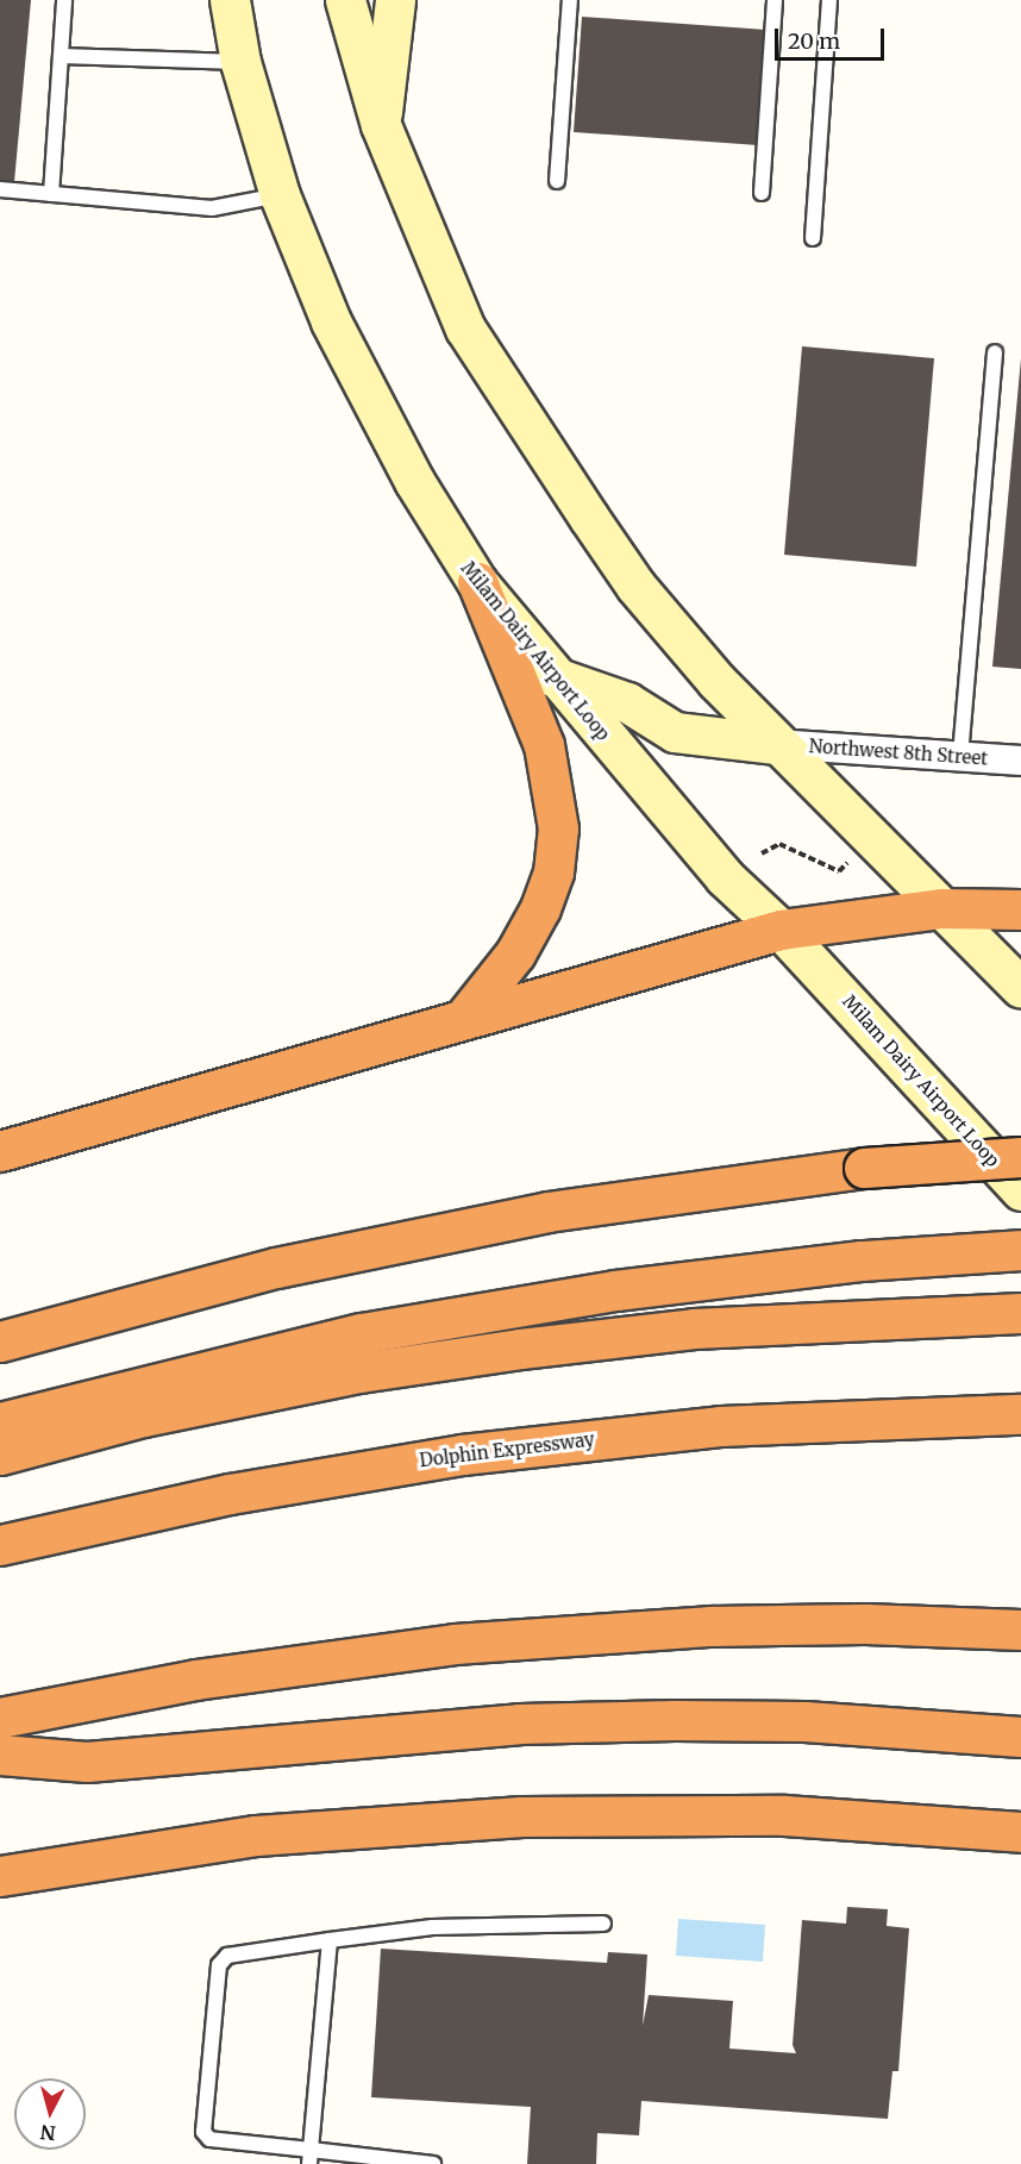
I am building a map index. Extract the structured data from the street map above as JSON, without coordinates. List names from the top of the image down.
{
  "streets": {
    "highway": ["Dolphin Expressway"],
    "main road": ["Milam Dairy Airport Loop"],
    "street": ["Northwest 8th Street"]
  },
  "scale_bar": "20 m",
  "north": "bottom"
}
